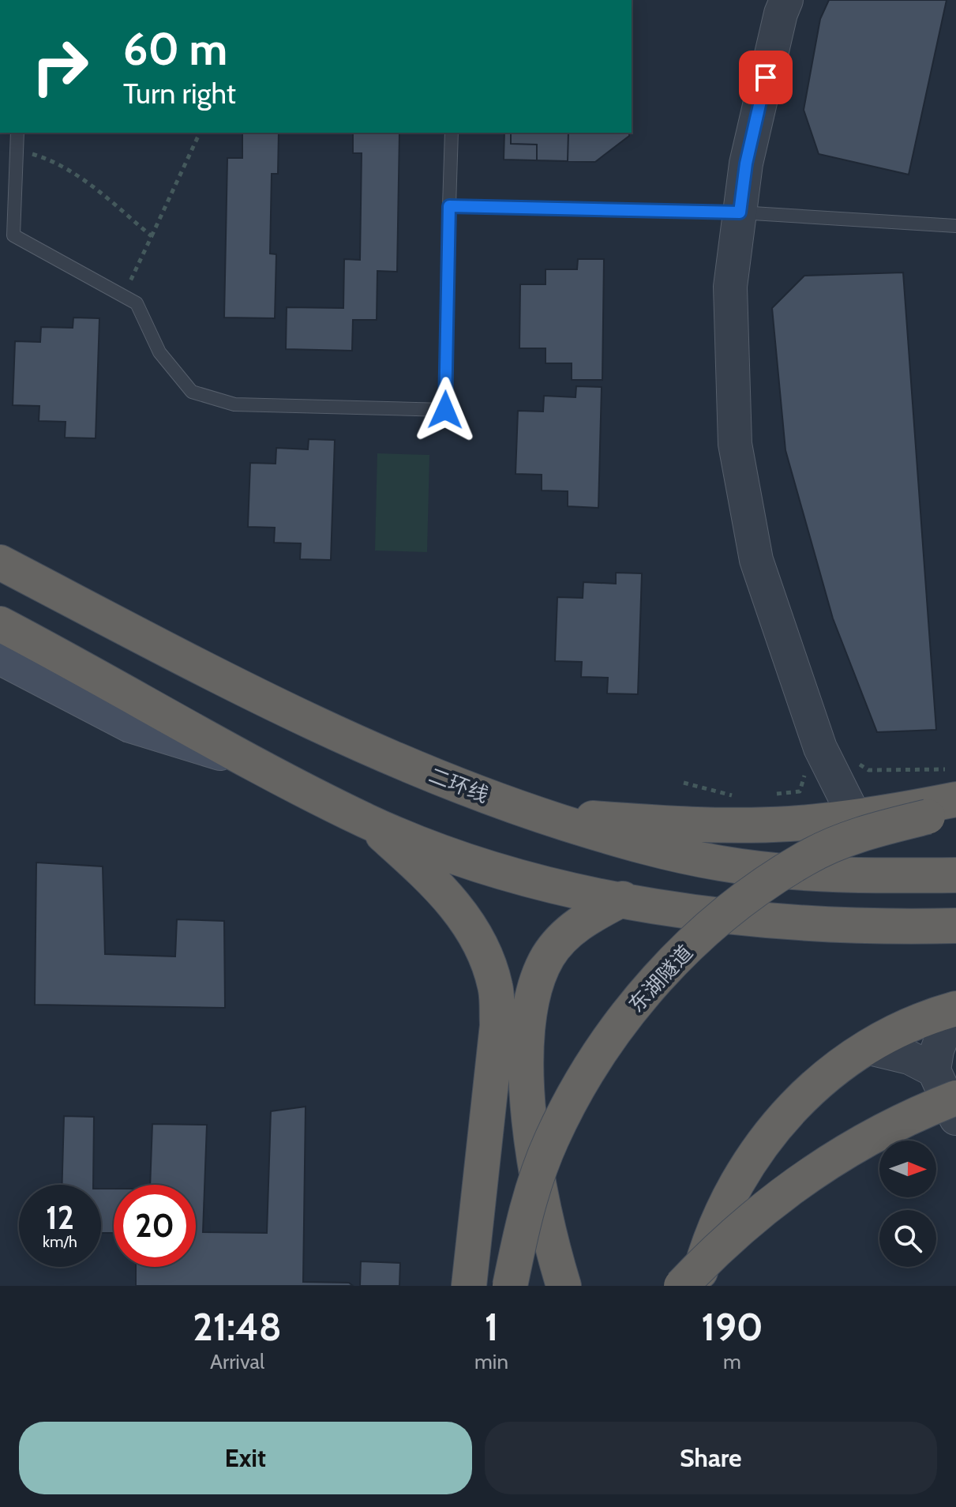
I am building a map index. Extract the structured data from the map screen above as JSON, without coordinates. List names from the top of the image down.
{
  "streets": {
    "highway": ["二环线", "东湖隧道"]
  },
  "north": "right",
  "page": {
    "turn": ["60 m", "Turn right"],
    "speed": "12 km/h",
    "limit": "20",
    "eta": [
      "21:48",
      "Arrival",
      "1",
      "min",
      "190",
      "m"
    ],
    "buttons": ["Exit", "Share"]
  }
}
